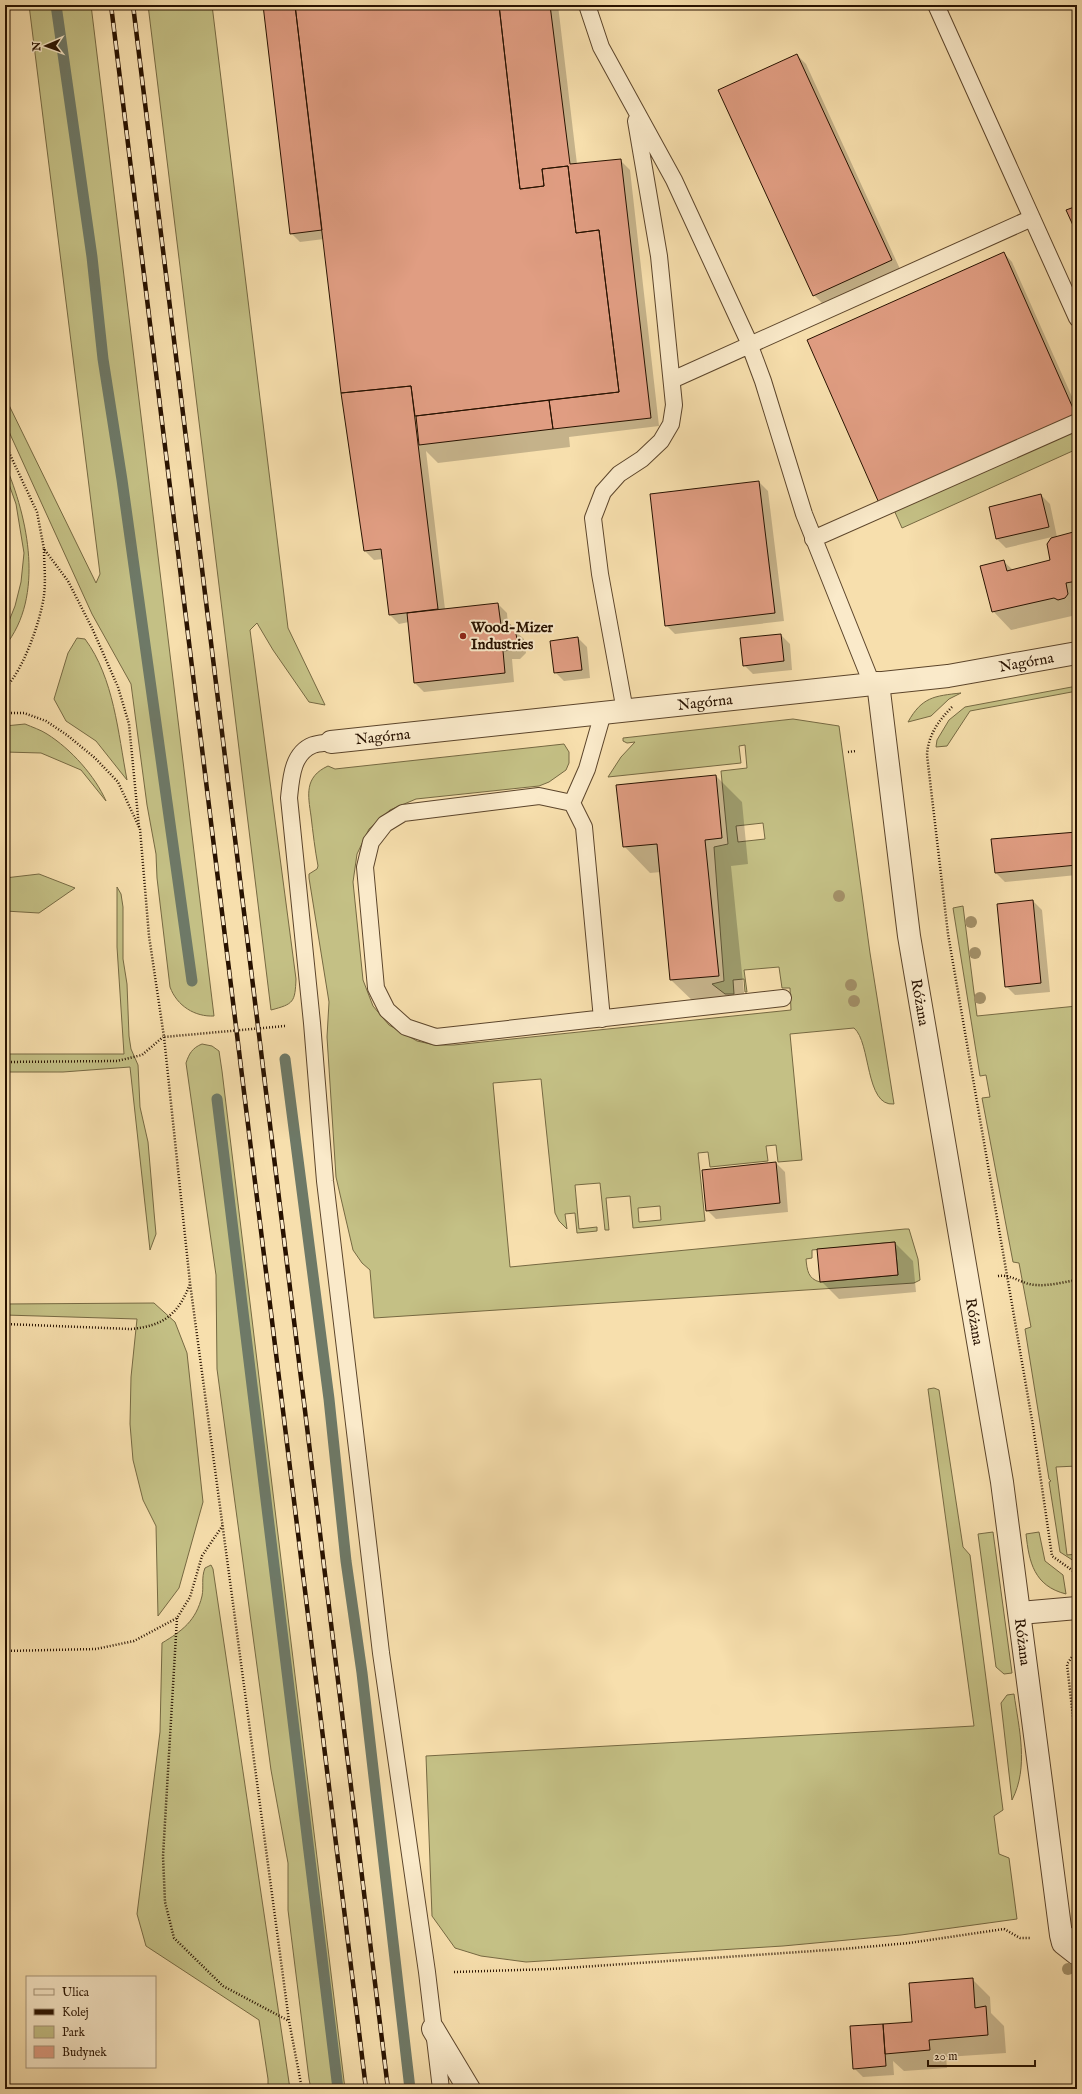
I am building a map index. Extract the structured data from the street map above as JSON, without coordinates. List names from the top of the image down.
{
  "streets": {
    "street": ["Nagórna", "Różana"]
  },
  "crossings": [
    ["Nagórna", "Różana"]
  ],
  "places": ["Wood-Mizer Industries"],
  "legend": [
    "Ulica",
    "Kolej",
    "Park",
    "Budynek"
  ],
  "scale_bar": "20 m",
  "north": "left"
}
